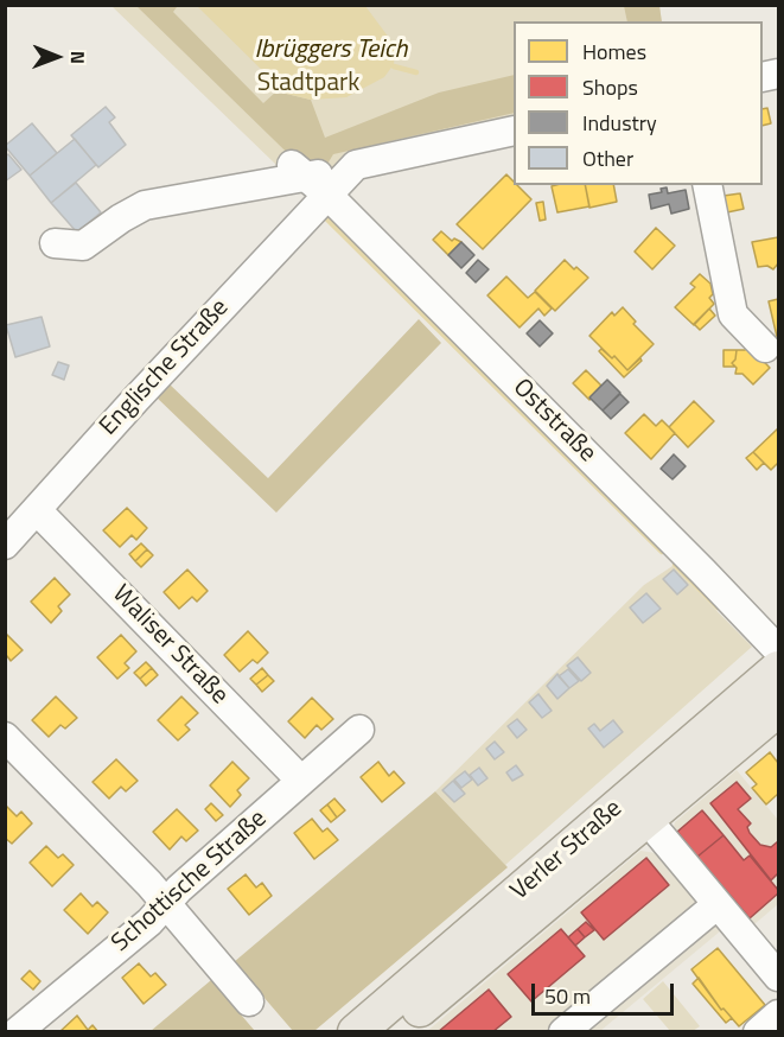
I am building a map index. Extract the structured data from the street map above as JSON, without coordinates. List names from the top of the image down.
{
  "streets": {
    "main road": ["Verler Straße"],
    "street": [
      "Englische Straße",
      "Oststraße",
      "Waliser Straße",
      "Schottische Straße"
    ]
  },
  "crossings": [
    ["Englische Straße", "Oststraße"],
    ["Englische Straße", "Waliser Straße"],
    ["Waliser Straße", "Schottische Straße"]
  ],
  "water": ["Ibrüggers Teich"],
  "parks": ["Stadtpark"],
  "legend": [
    "Homes",
    "Shops",
    "Industry",
    "Other"
  ],
  "scale_bar": "50 m",
  "north": "right"
}
